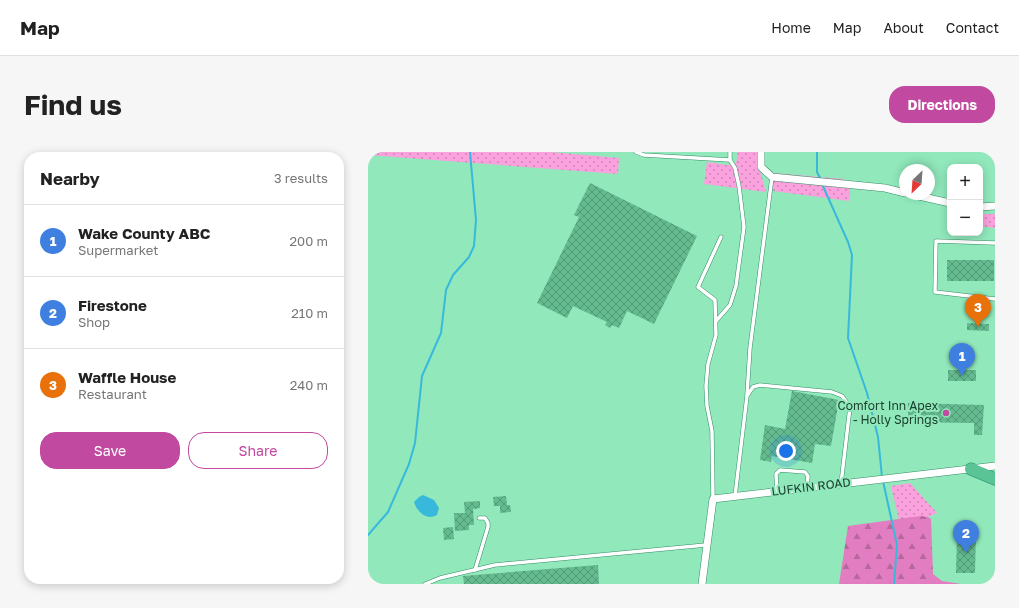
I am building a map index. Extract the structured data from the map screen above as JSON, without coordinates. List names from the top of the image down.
{
  "streets": {
    "street": ["LUFKIN ROAD"]
  },
  "places": ["Comfort Inn Apex - Holly Springs"],
  "north": "bottom left",
  "page": {
    "header": "Map",
    "nav": [
      "Home",
      "Map",
      "About",
      "Contact"
    ],
    "buttons": [
      "Directions",
      ["Save", "Share"]
    ],
    "title": "Find us",
    "heading": ["Nearby", "3 results"],
    "map_buttons": ["+", "−"],
    "list": [
      {
        "mark": "1",
        "name": "Wake County ABC",
        "note": "Supermarket",
        "value": "200 m"
      },
      {
        "mark": "2",
        "name": "Firestone",
        "note": "Shop",
        "value": "210 m"
      },
      {
        "mark": "3",
        "name": "Waffle House",
        "note": "Restaurant",
        "value": "240 m"
      }
    ],
    "pins": ["3", "1", "2"]
  }
}
